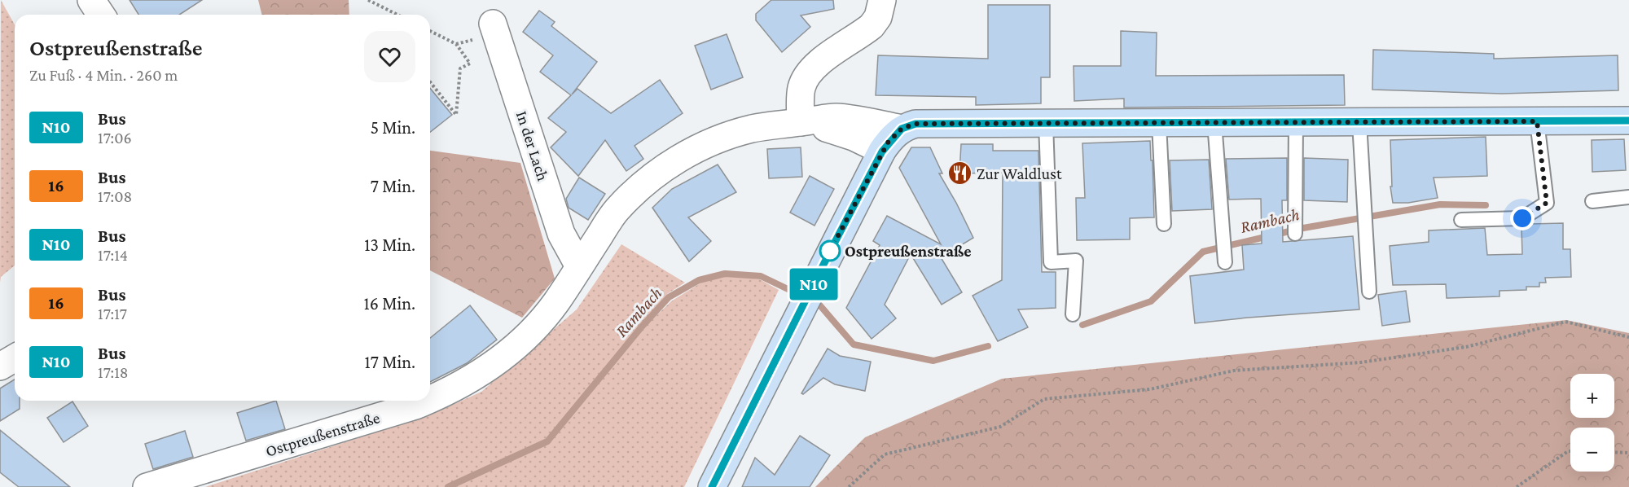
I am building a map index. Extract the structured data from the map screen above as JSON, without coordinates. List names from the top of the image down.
{
  "streets": {
    "main road": ["Ostpreußenstraße"],
    "street": ["In der Lach"]
  },
  "crossings": [
    ["In der Lach", "Ostpreußenstraße"]
  ],
  "water": ["Rambach"],
  "places": {
    "restaurant": ["Zur Waldlust"],
    "other": ["Ostpreußenstraße"]
  },
  "lines": ["bus line N10"],
  "page": {
    "on_map": "N10",
    "heading": ["Ostpreußenstraße", "Zu Fuß · 4 Min. · 260 m"],
    "list": [
      {
        "mark": "N10",
        "name": "Bus",
        "note": "17:06",
        "value": "5 Min."
      },
      {
        "mark": "16",
        "name": "Bus",
        "note": "17:08",
        "value": "7 Min."
      },
      {
        "mark": "N10",
        "name": "Bus",
        "note": "17:14",
        "value": "13 Min."
      },
      {
        "mark": "16",
        "name": "Bus",
        "note": "17:17",
        "value": "16 Min."
      },
      {
        "mark": "N10",
        "name": "Bus",
        "note": "17:18",
        "value": "17 Min."
      }
    ],
    "map_buttons": ["+", "−"]
  }
}
